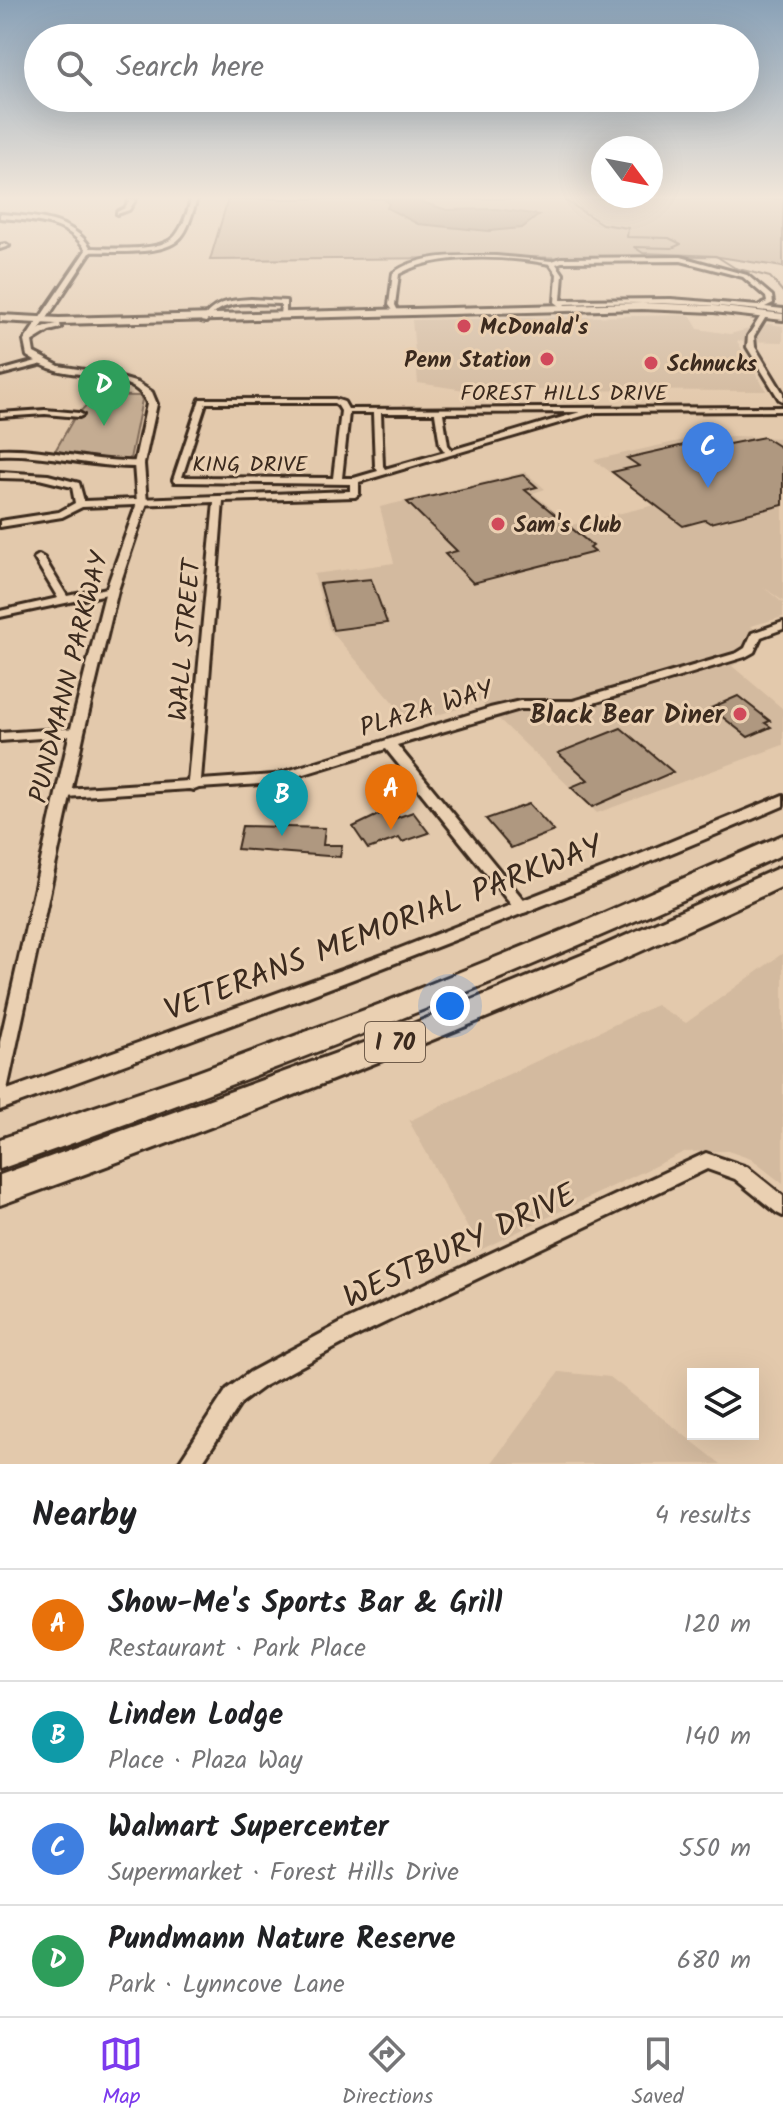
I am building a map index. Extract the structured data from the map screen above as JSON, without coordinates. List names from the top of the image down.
{
  "streets": {
    "highway": ["I 70"],
    "street": [
      "FOREST HILLS DRIVE",
      "KING DRIVE",
      "WALL STREET",
      "PUNDMANN PARKWAY",
      "PLAZA WAY",
      "VETERANS MEMORIAL PARKWAY",
      "WESTBURY DRIVE"
    ]
  },
  "crossings": [
    ["FOREST HILLS DRIVE", "KING DRIVE"],
    ["WALL STREET", "PLAZA WAY"],
    ["PUNDMANN PARKWAY", "PLAZA WAY"]
  ],
  "places": [
    "McDonald's",
    "Penn Station",
    "Schnucks",
    "Sam's Club",
    "Black Bear Diner"
  ],
  "north": "bottom right",
  "page": {
    "search": "Search here",
    "pins": [
      "D",
      "C",
      "A",
      "B"
    ],
    "heading": ["Nearby", "4 results"],
    "list": [
      {
        "mark": "A",
        "name": "Show-Me's Sports Bar & Grill",
        "note": "Restaurant · Park Place",
        "value": "120 m"
      },
      {
        "mark": "B",
        "name": "Linden Lodge",
        "note": "Place · Plaza Way",
        "value": "140 m"
      },
      {
        "mark": "C",
        "name": "Walmart Supercenter",
        "note": "Supermarket · Forest Hills Drive",
        "value": "550 m"
      },
      {
        "mark": "D",
        "name": "Pundmann Nature Reserve",
        "note": "Park · Lynncove Lane",
        "value": "680 m"
      }
    ],
    "nav": ["Map", "Directions", "Saved"]
  }
}
